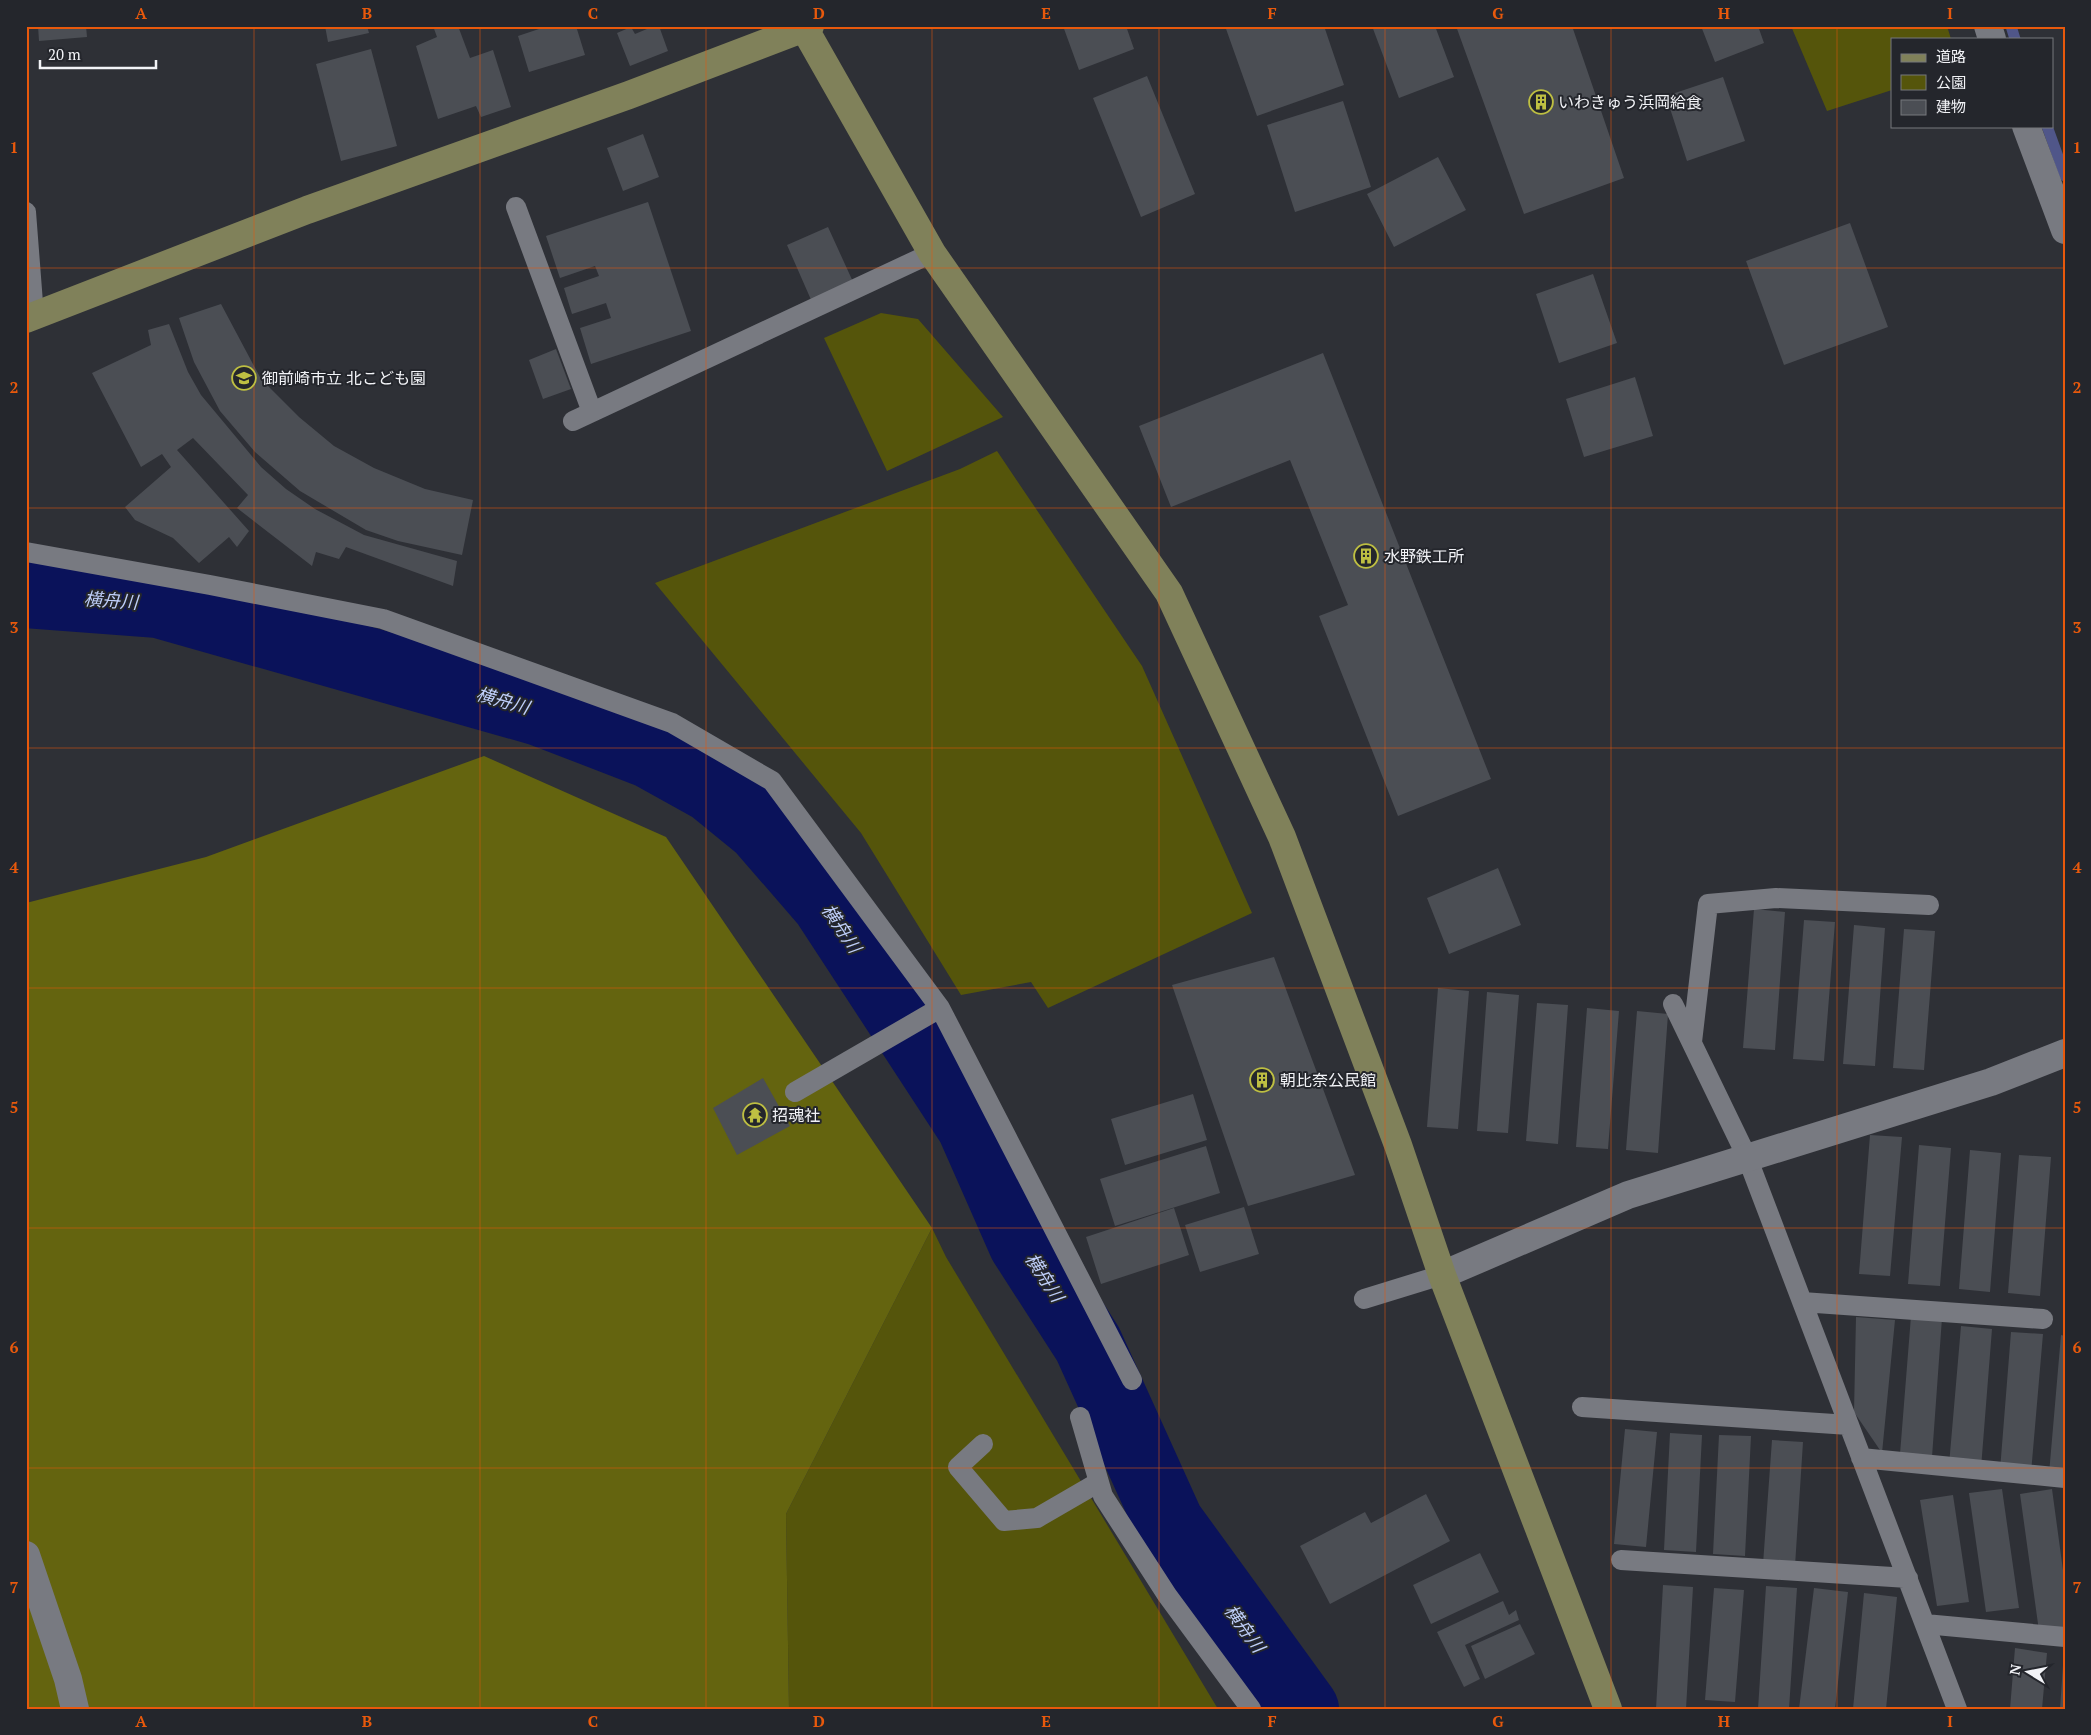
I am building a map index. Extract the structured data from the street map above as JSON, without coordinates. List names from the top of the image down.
{
  "water": ["横舟川"],
  "places": {
    "building": ["いわきゅう浜岡給食", "水野鉄工所", "朝比奈公民館"],
    "school or university": ["御前崎市立 北こども園"],
    "temple": ["招魂社"]
  },
  "legend": ["道路", "公園", "建物"],
  "scale_bar": "20 m",
  "north": "left",
  "grid": {
    "columns": [
      "A",
      "B",
      "C",
      "D",
      "E",
      "F",
      "G",
      "H",
      "I"
    ],
    "rows": [
      "1",
      "2",
      "3",
      "4",
      "5",
      "6",
      "7"
    ]
  }
}
